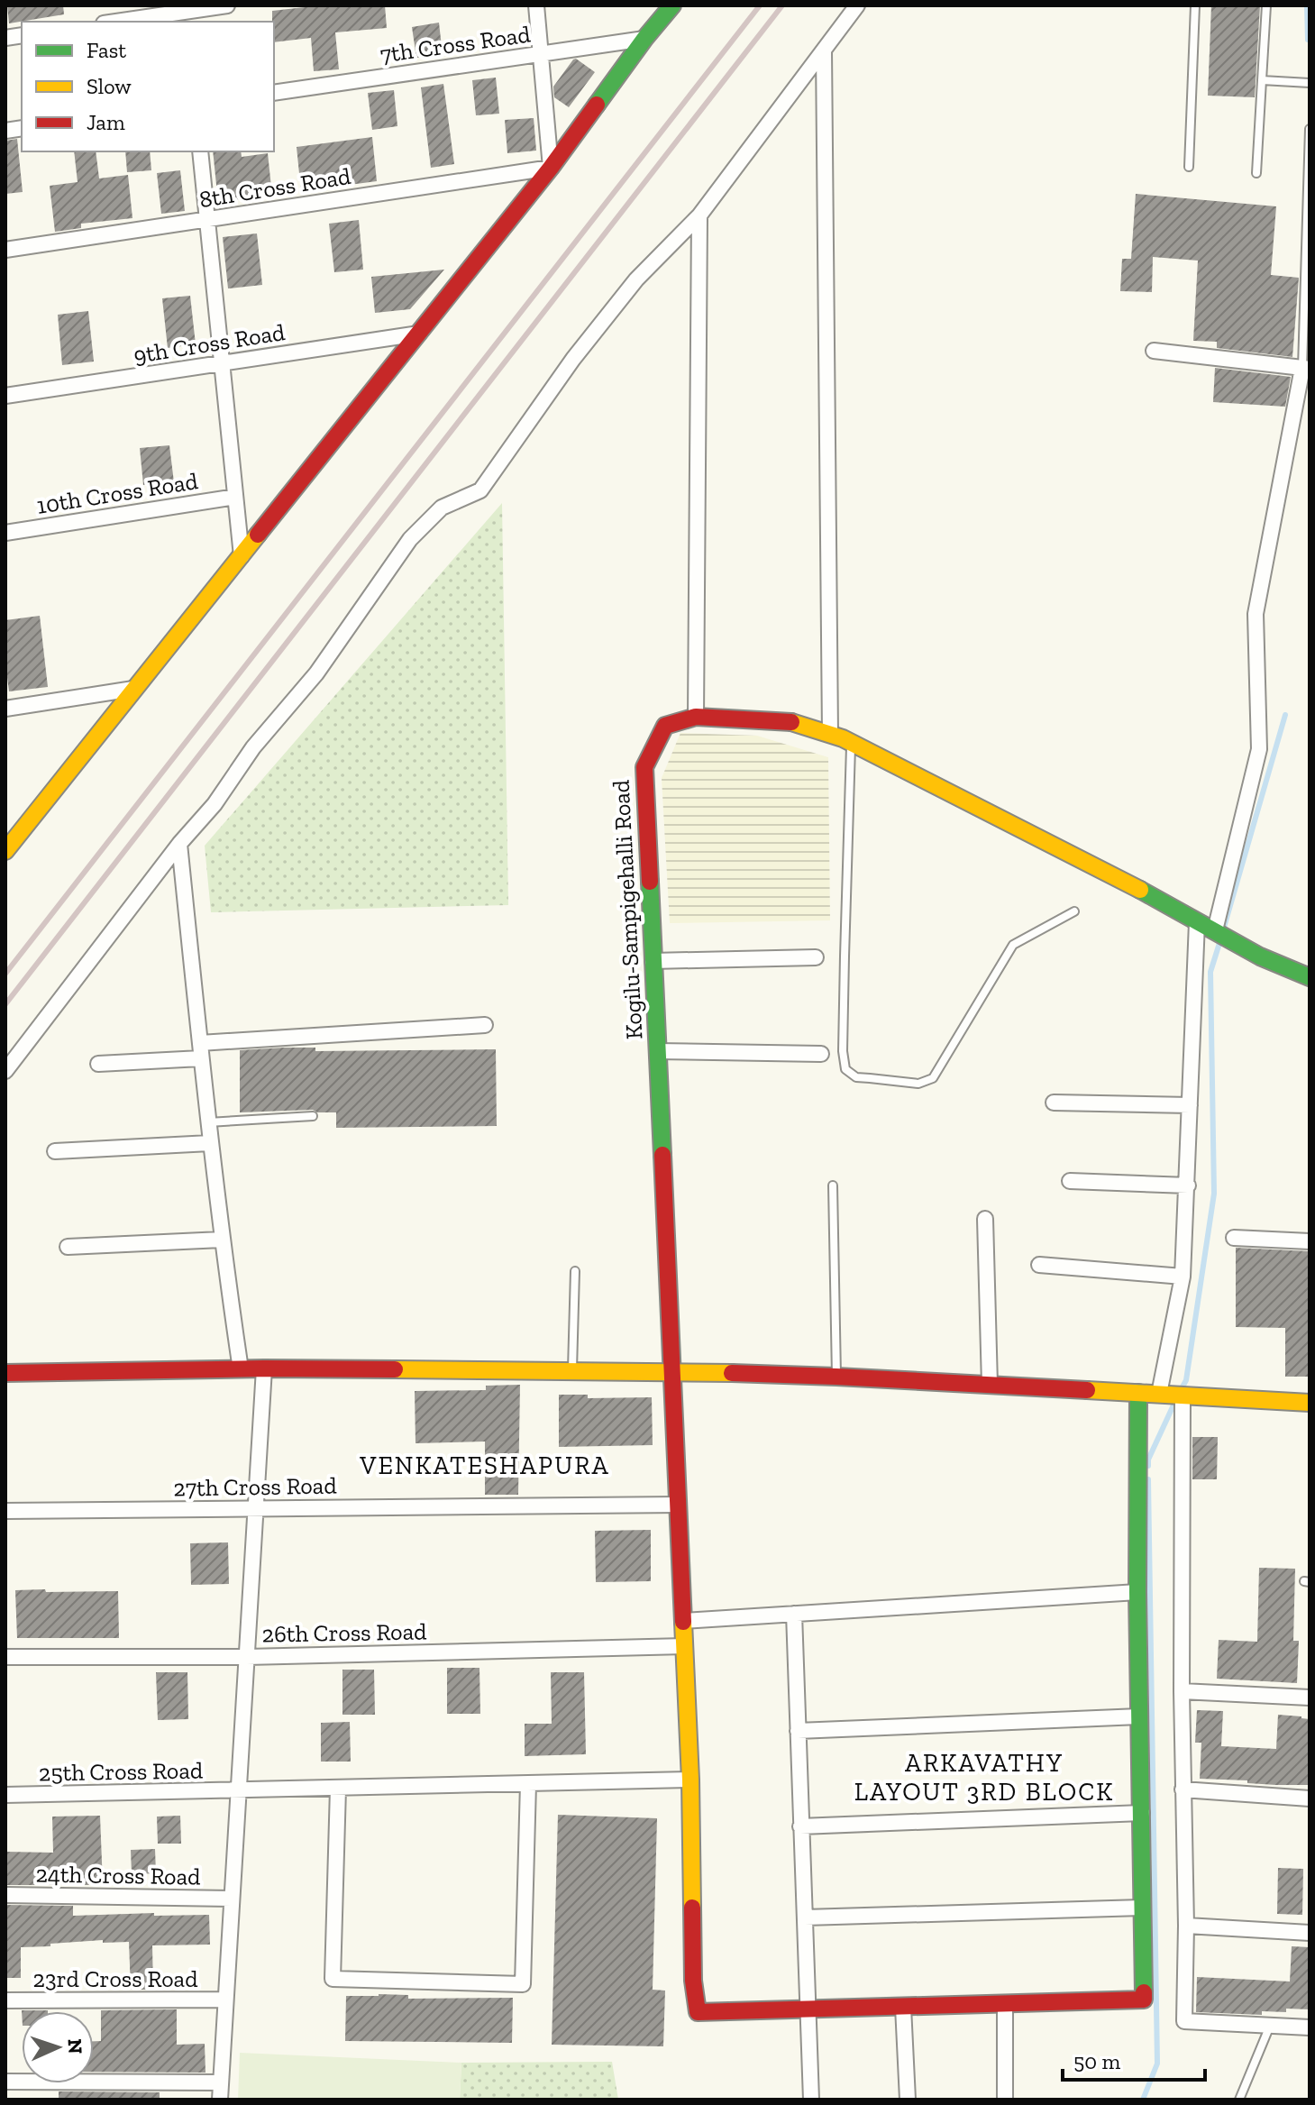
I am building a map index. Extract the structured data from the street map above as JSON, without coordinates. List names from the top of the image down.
{
  "streets": {
    "street": [
      "7th Cross Road",
      "8th Cross Road",
      "9th Cross Road",
      "10th Cross Road",
      "Kogilu-Sampigehalli Road",
      "27th Cross Road",
      "26th Cross Road",
      "25th Cross Road",
      "24th Cross Road",
      "23rd Cross Road"
    ]
  },
  "crossings": [
    ["Kogilu-Sampigehalli Road", "27th Cross Road"],
    ["Kogilu-Sampigehalli Road", "26th Cross Road"],
    ["Kogilu-Sampigehalli Road", "25th Cross Road"]
  ],
  "districts": ["VENKATESHAPURA", "ARKAVATHY LAYOUT 3RD BLOCK"],
  "legend": ["Fast", "Slow", "Jam"],
  "scale_bar": "50 m",
  "north": "right"
}
